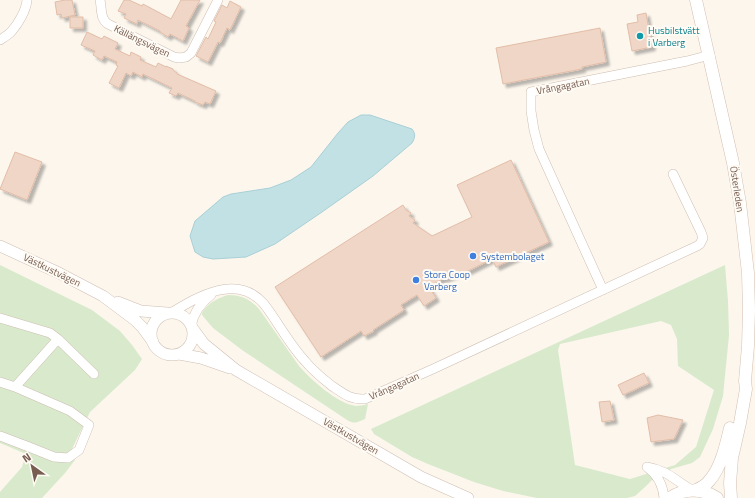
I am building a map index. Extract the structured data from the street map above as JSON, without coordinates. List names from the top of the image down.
{
  "streets": {
    "main road": ["Österleden"],
    "street": ["Källängsvägen", "Vrångagatan", "Västkustvägen"]
  },
  "crossings": [
    ["Vrångagatan", "Österleden"],
    ["Vrångagatan", "Västkustvägen"]
  ],
  "places": ["Husbilstvätt i Varberg", "Systembolaget", "Stora Coop Varberg"],
  "north": "top left"
}
